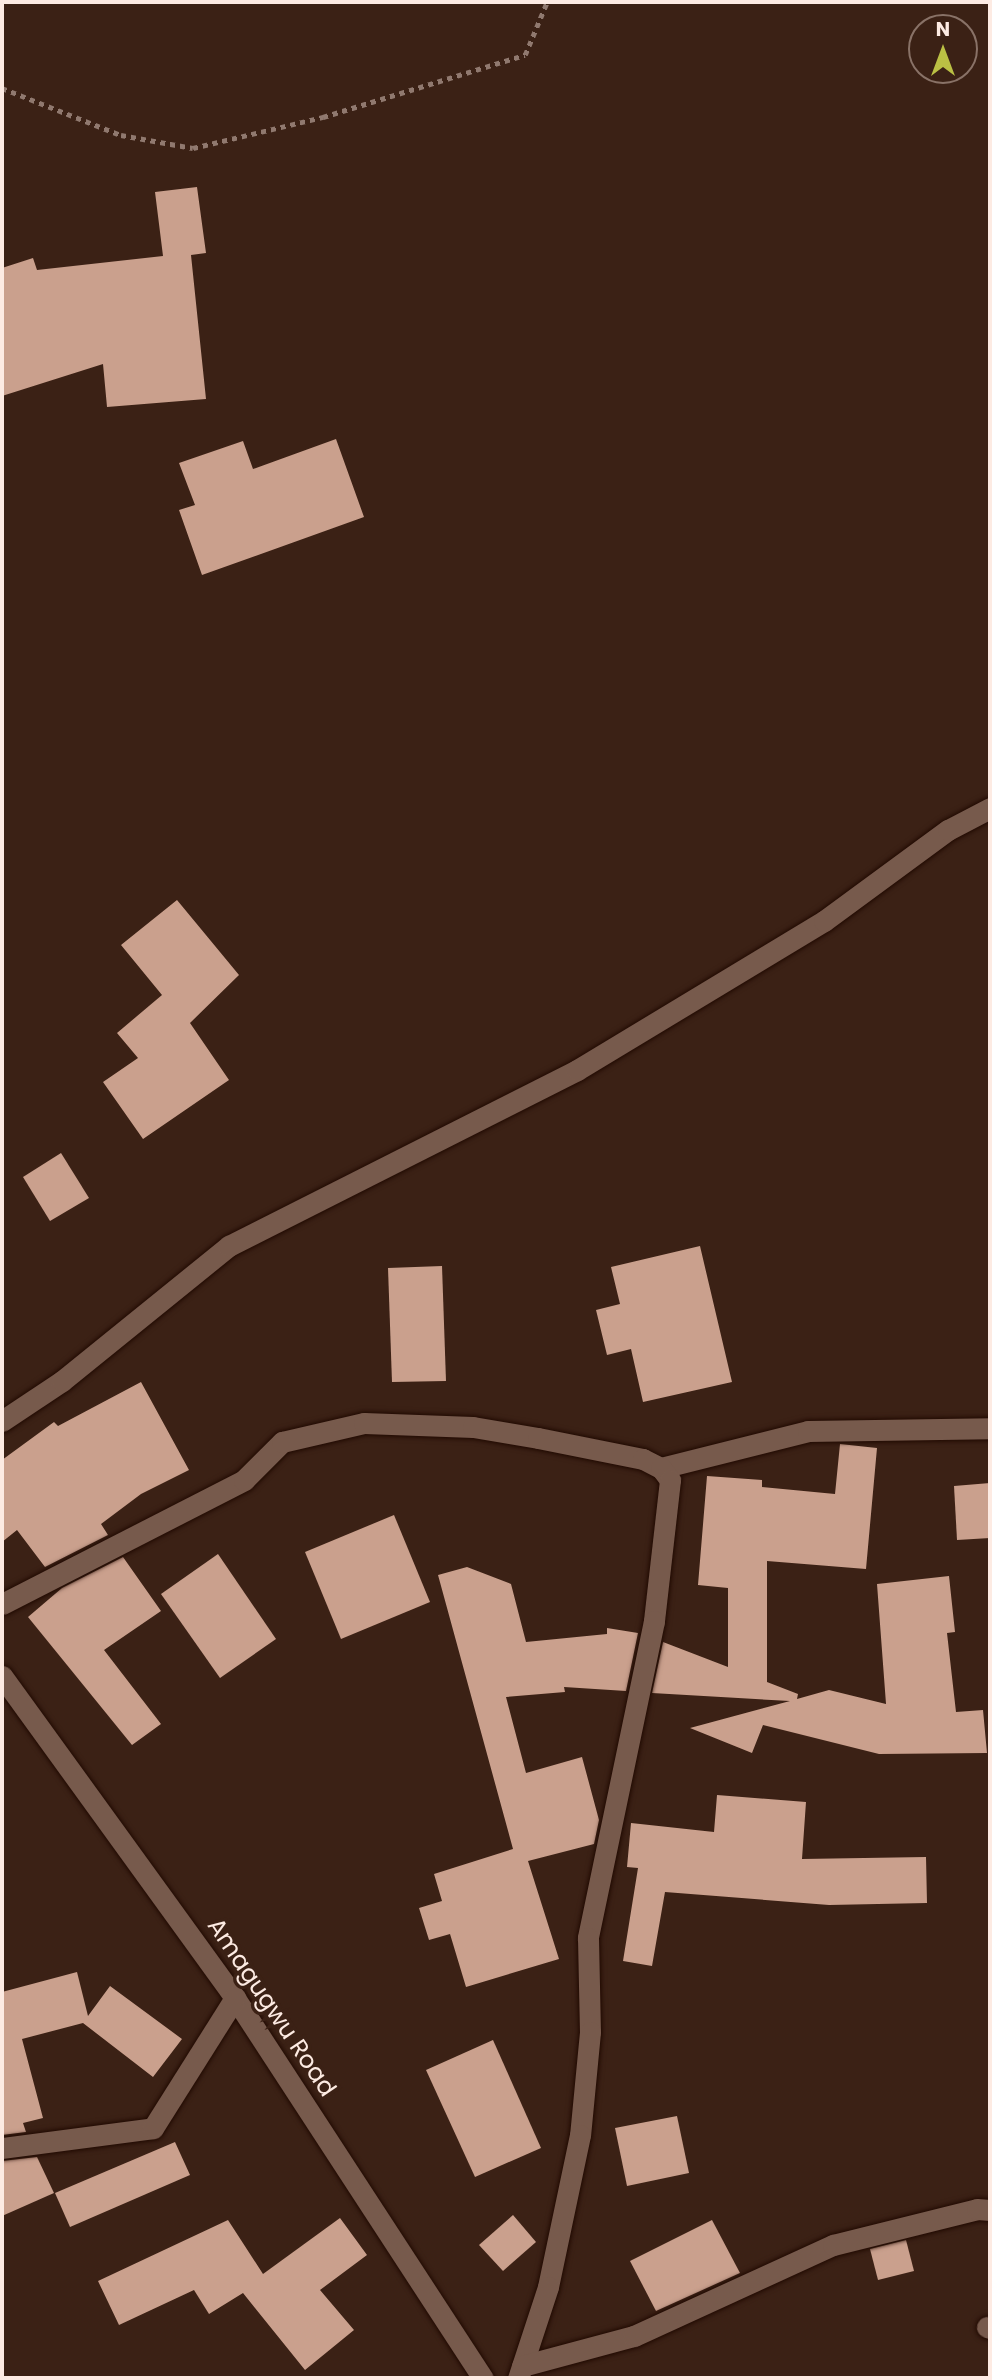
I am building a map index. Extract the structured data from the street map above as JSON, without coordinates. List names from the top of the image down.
{
  "streets": {
    "street": ["Amagugwu Road"]
  },
  "north": "top"
}
